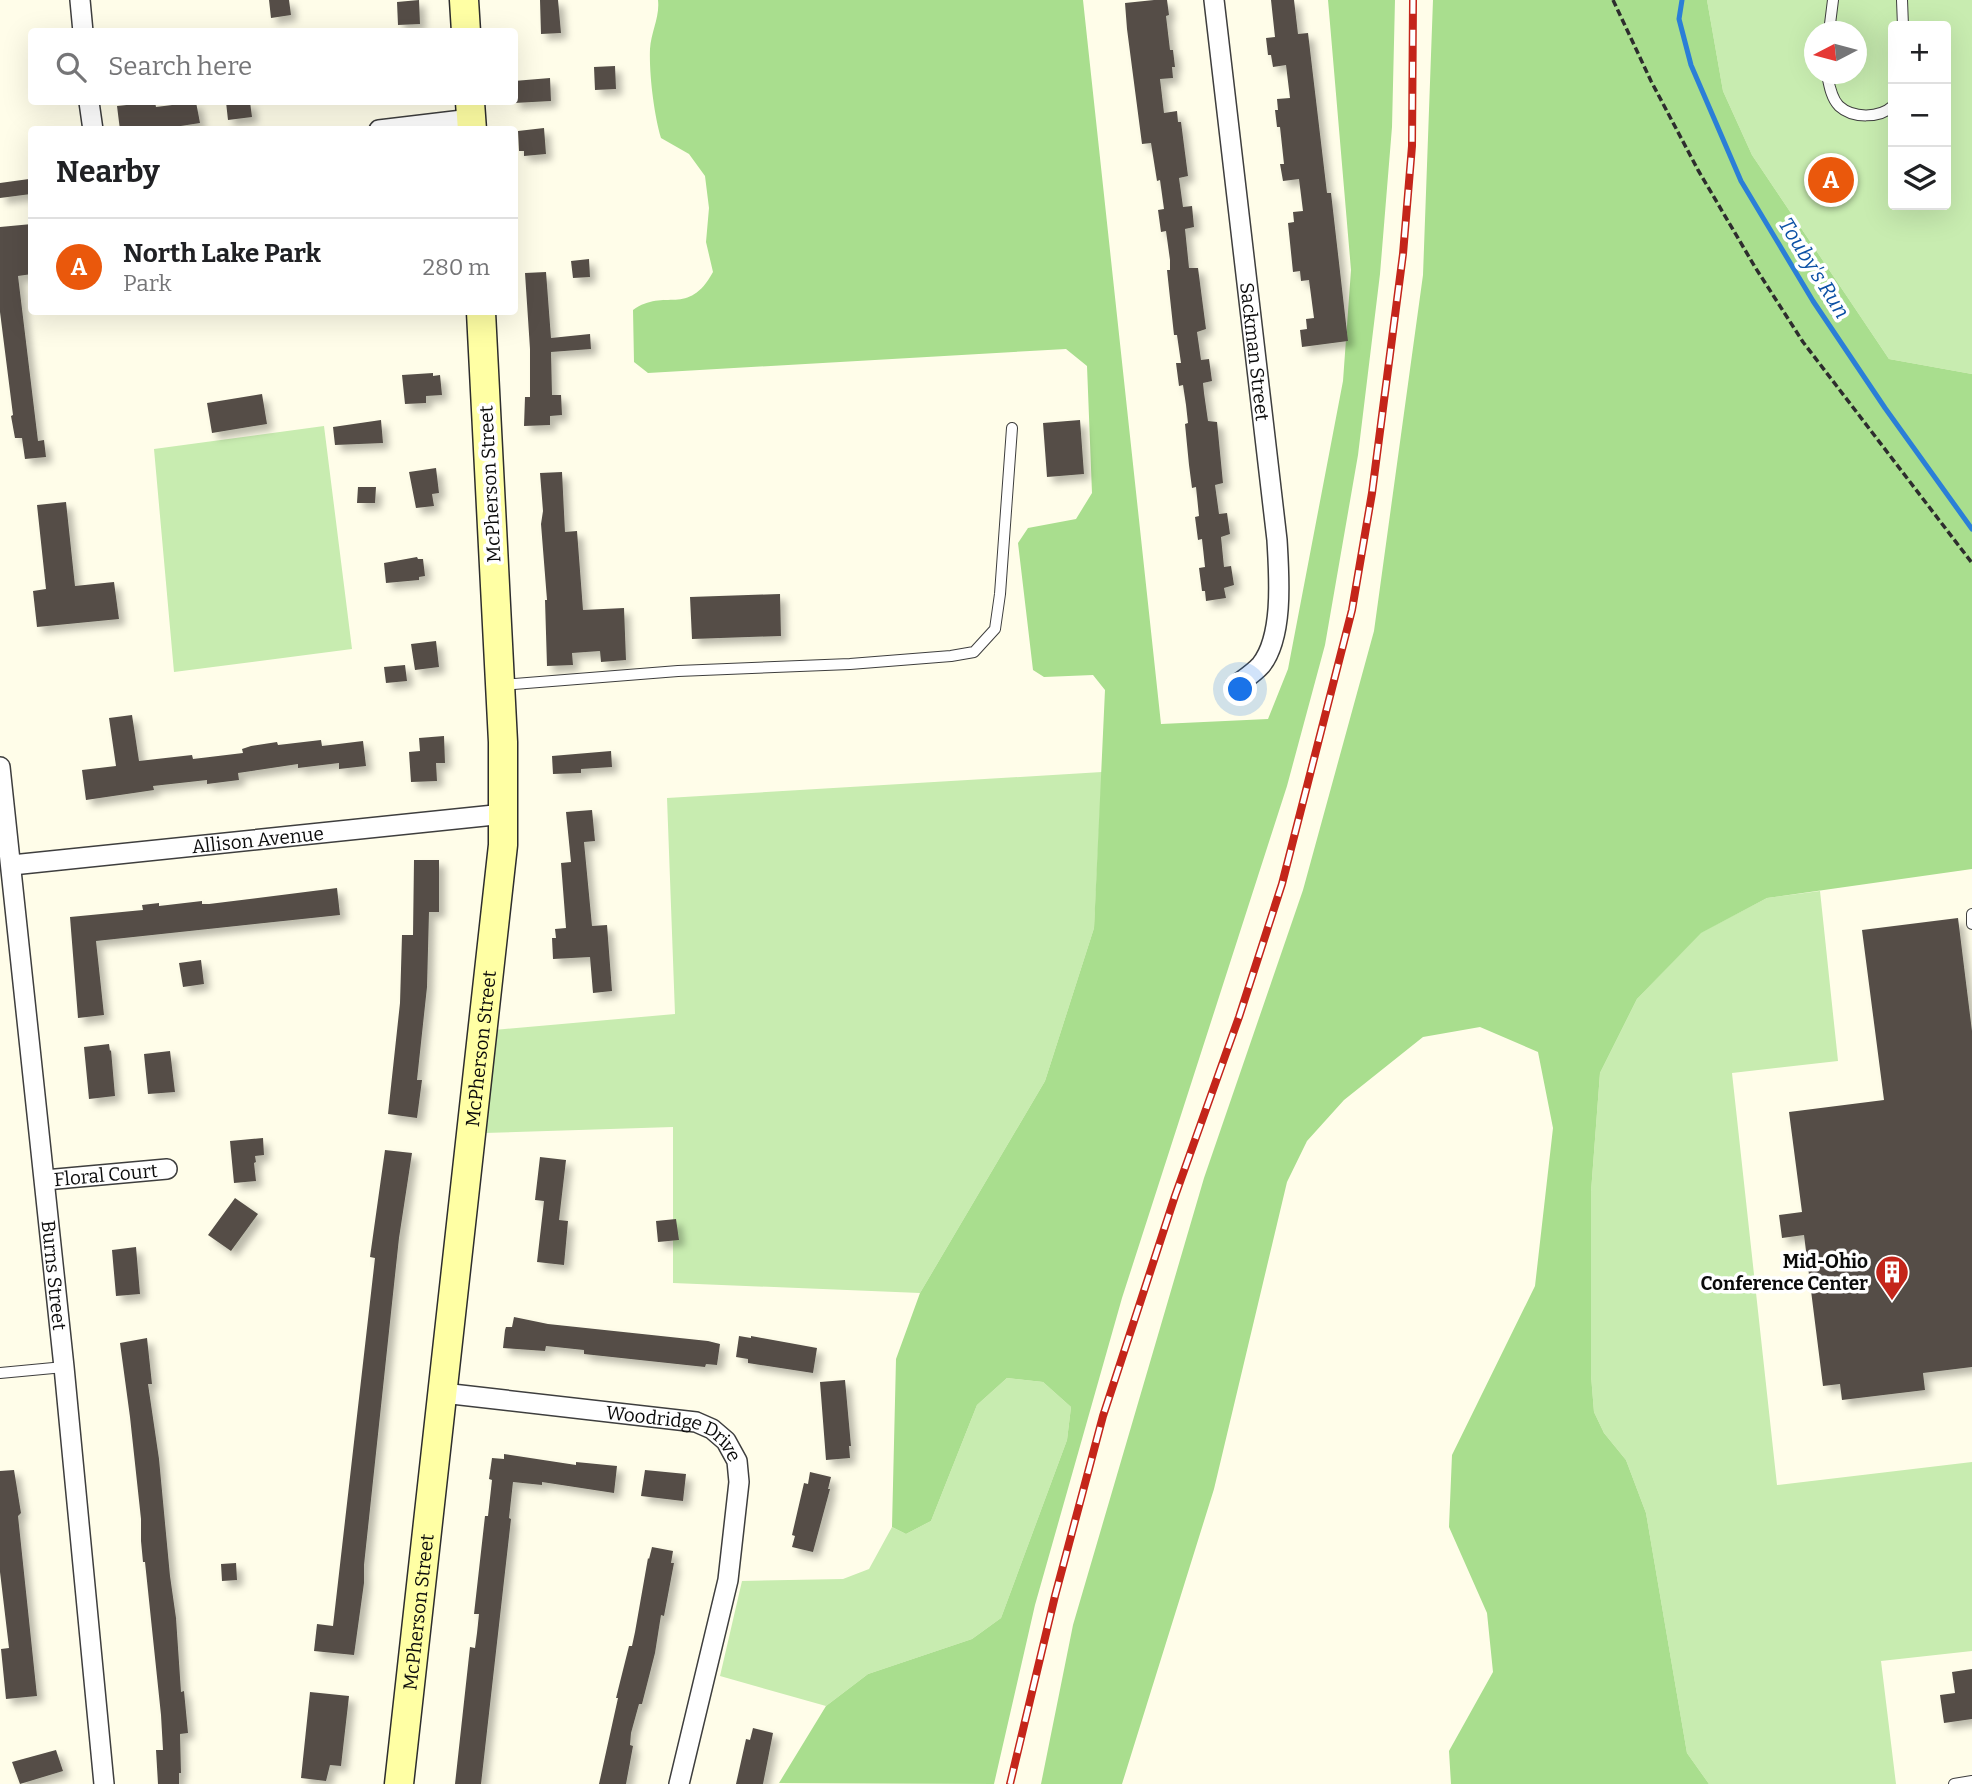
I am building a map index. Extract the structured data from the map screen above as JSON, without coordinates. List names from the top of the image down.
{
  "streets": {
    "street": [
      "Sackman Street",
      "McPherson Street",
      "Allison Avenue",
      "Floral Court",
      "Burns Street",
      "Woodridge Drive"
    ]
  },
  "crossings": [
    ["McPherson Street", "Allison Avenue"],
    ["McPherson Street", "Woodridge Drive"],
    ["Allison Avenue", "Burns Street"],
    ["Floral Court", "Burns Street"]
  ],
  "water": ["Touby's Run"],
  "places": {
    "building": ["Mid-Ohio Conference Center"]
  },
  "north": "left",
  "page": {
    "map_buttons": ["+", "−"],
    "search": "Search here",
    "heading": "Nearby",
    "pins": "A",
    "list": [
      {
        "mark": "A",
        "name": "North Lake Park",
        "note": "Park",
        "value": "280 m"
      }
    ]
  }
}
